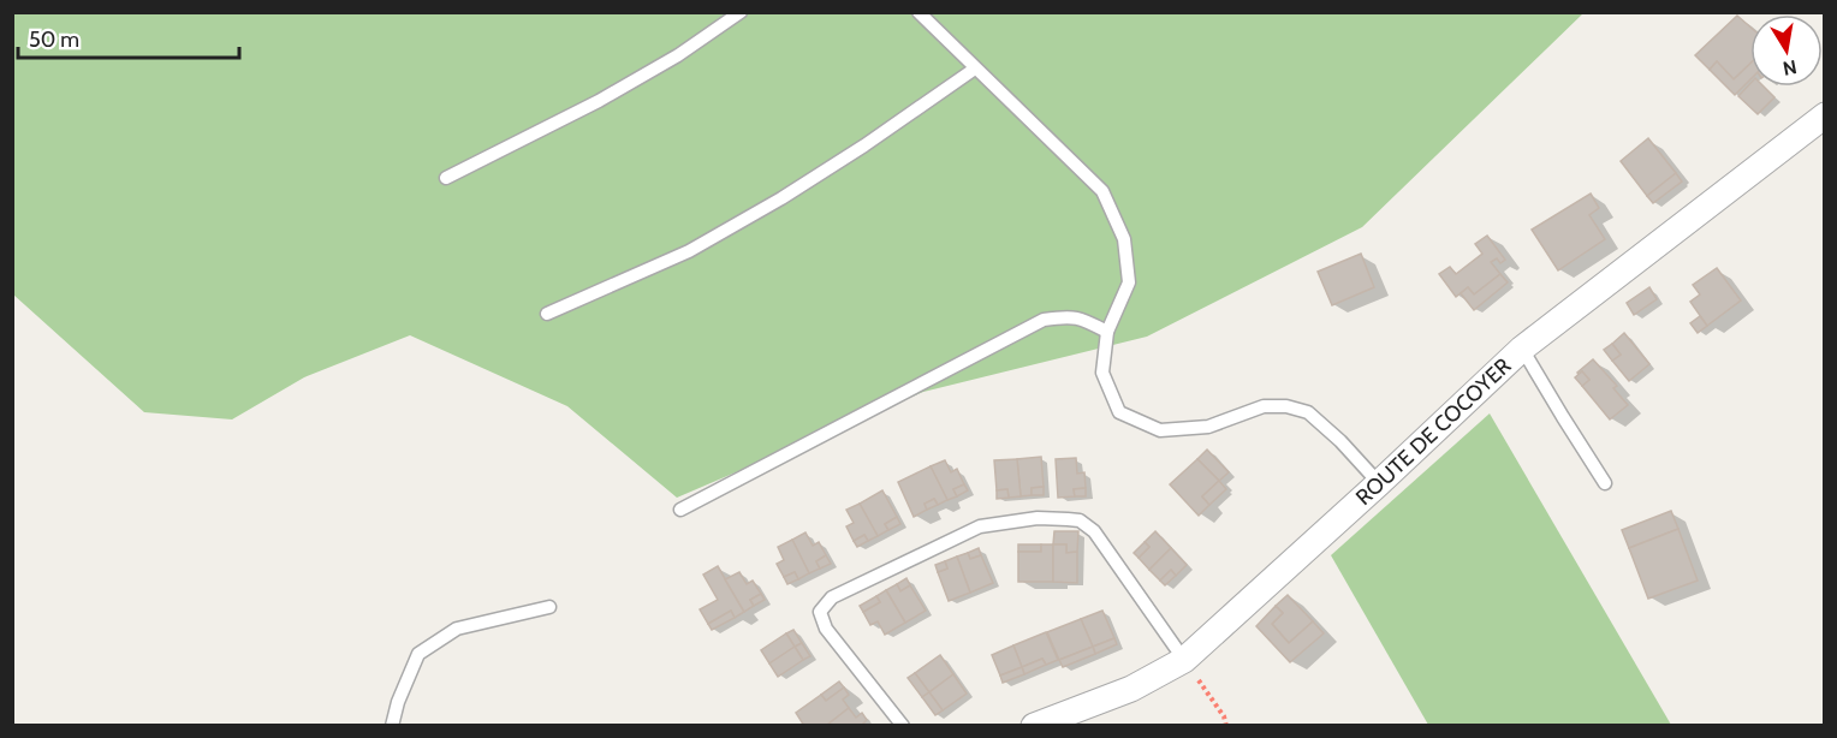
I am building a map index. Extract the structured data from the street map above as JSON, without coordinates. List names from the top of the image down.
{
  "streets": {
    "street": ["ROUTE DE COCOYER"]
  },
  "scale_bar": "50 m",
  "north": "bottom"
}
